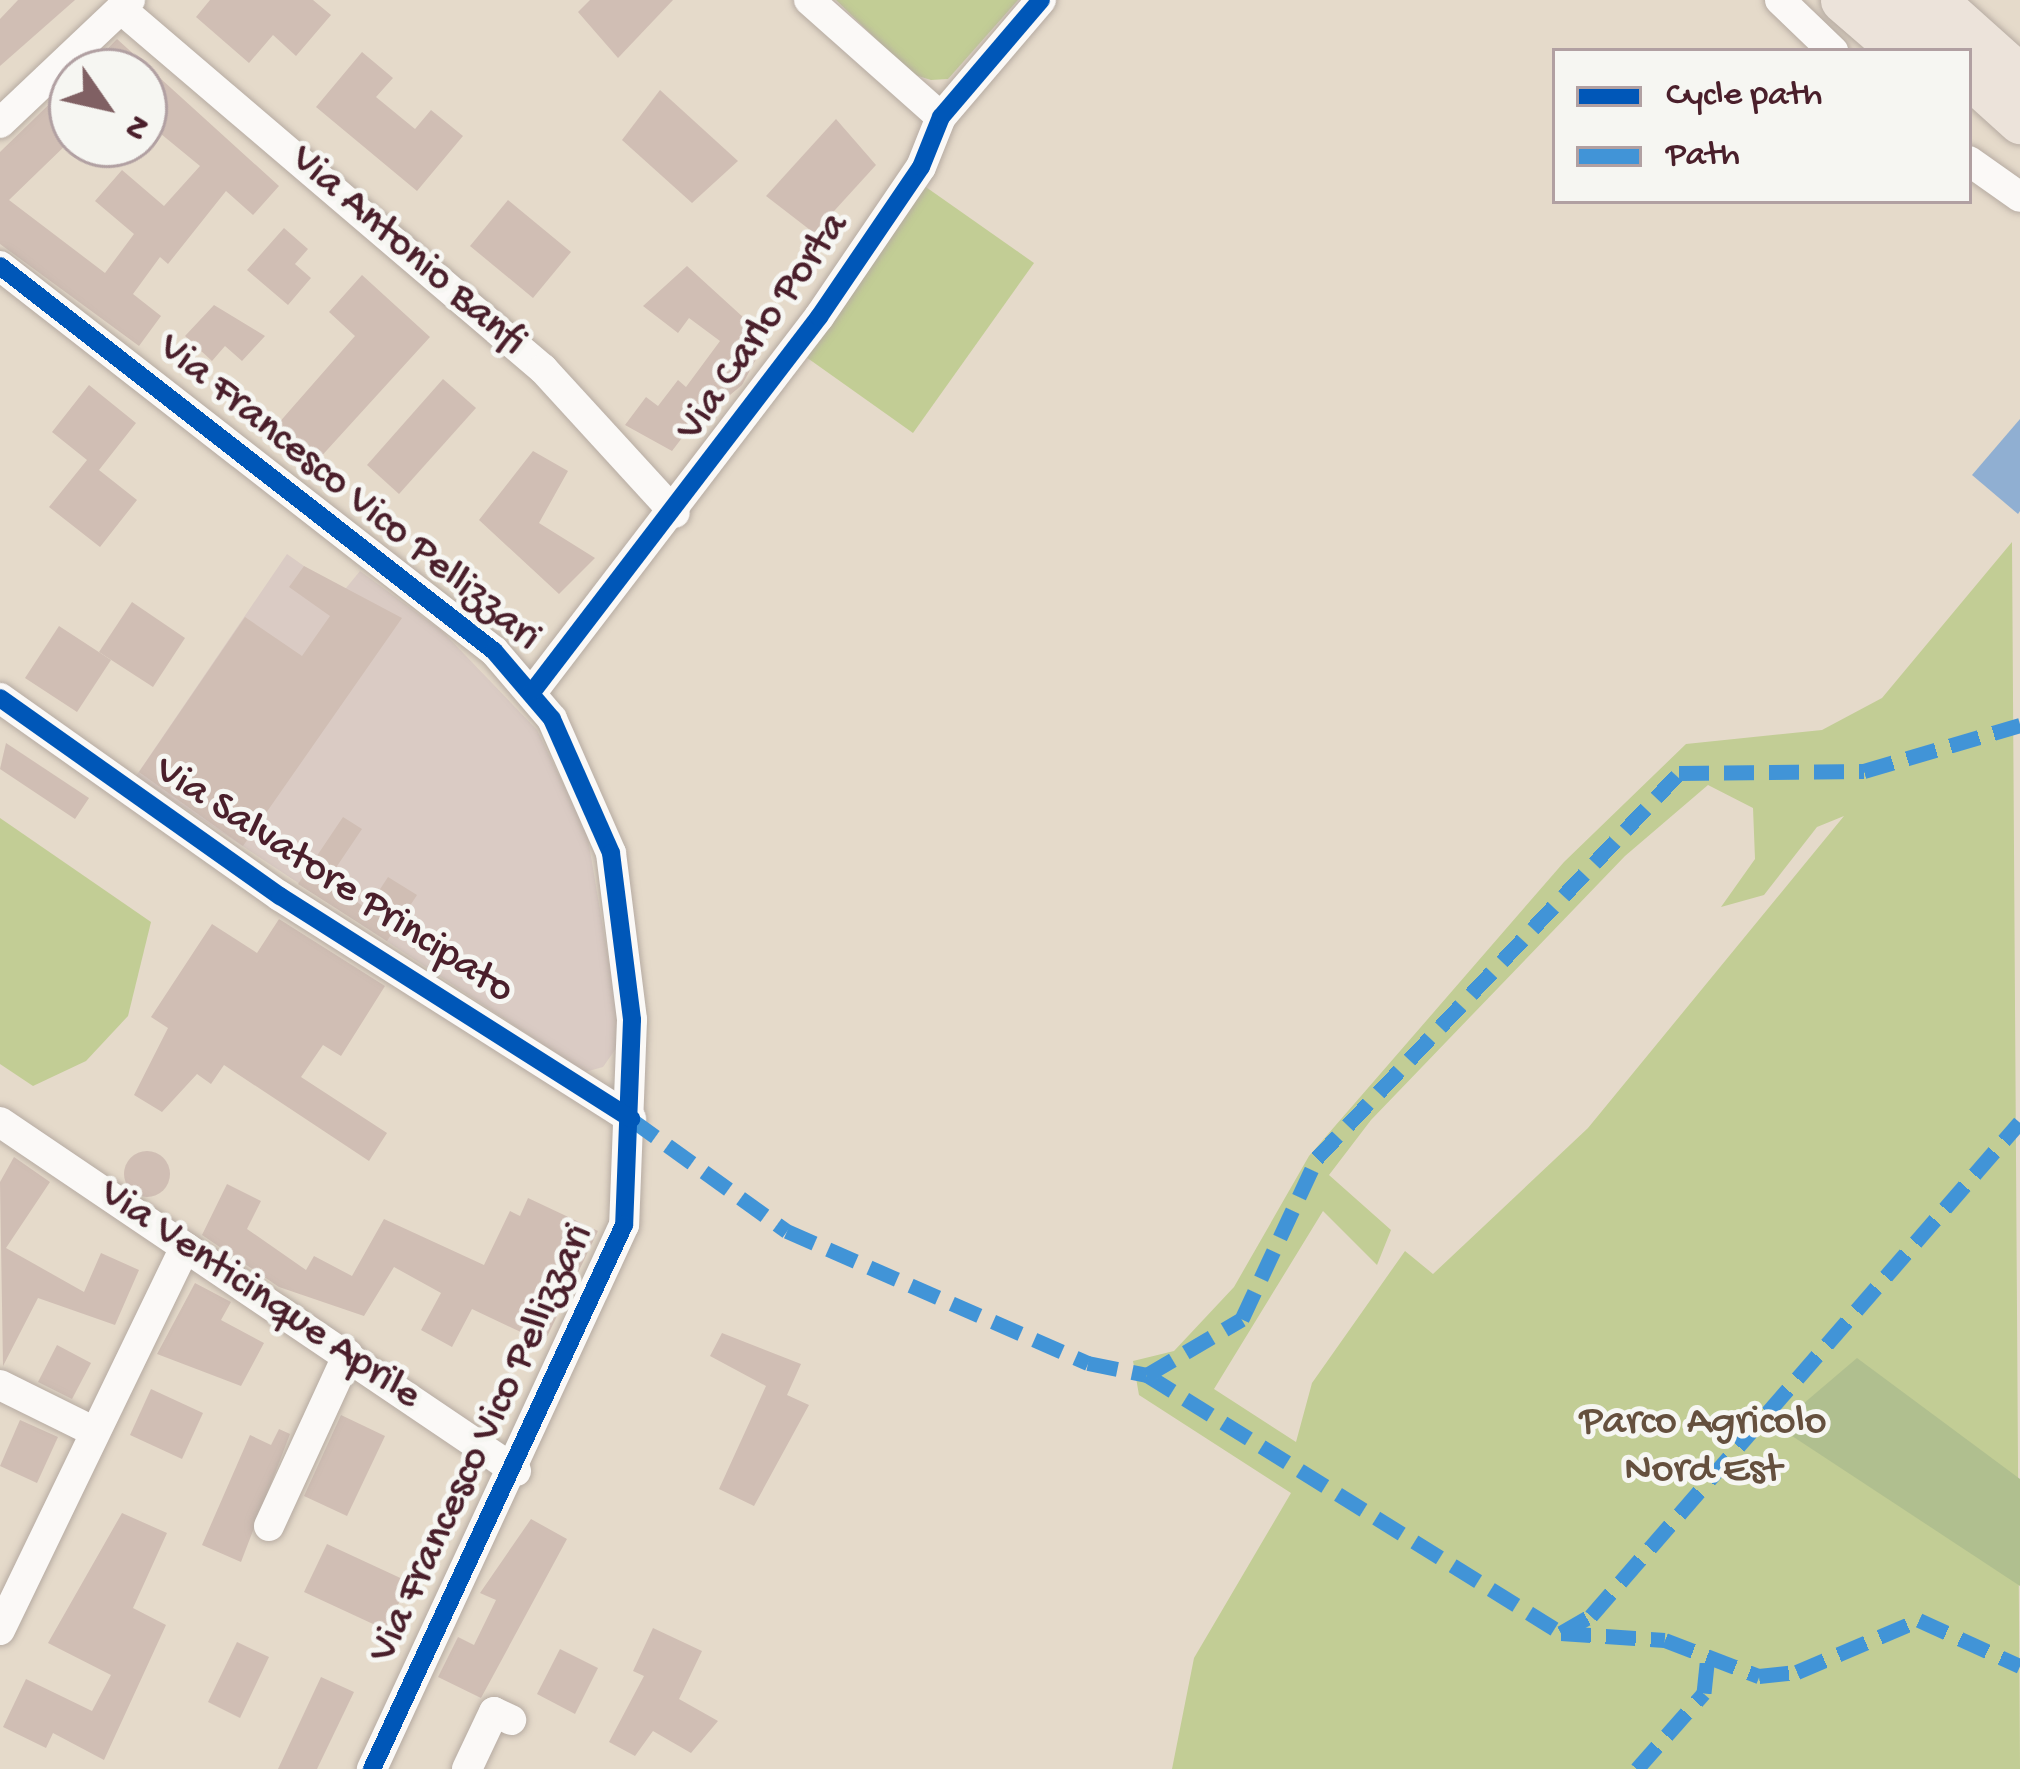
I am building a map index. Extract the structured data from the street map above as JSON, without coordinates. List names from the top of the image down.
{
  "streets": {
    "street": [
      "Via Antonio Banfi",
      "Via Carlo Porta",
      "Via Francesco Vico Pellizzari",
      "Via Salvatore Principato",
      "Via Venticinque Aprile"
    ]
  },
  "crossings": [
    ["Via Antonio Banfi", "Via Carlo Porta"],
    ["Via Carlo Porta", "Via Francesco Vico Pellizzari"],
    ["Via Francesco Vico Pellizzari", "Via Salvatore Principato"],
    ["Via Francesco Vico Pellizzari", "Via Venticinque Aprile"]
  ],
  "parks": ["Parco Agricolo Nord Est"],
  "legend": ["Cycle path", "Path"],
  "north": "bottom right"
}
